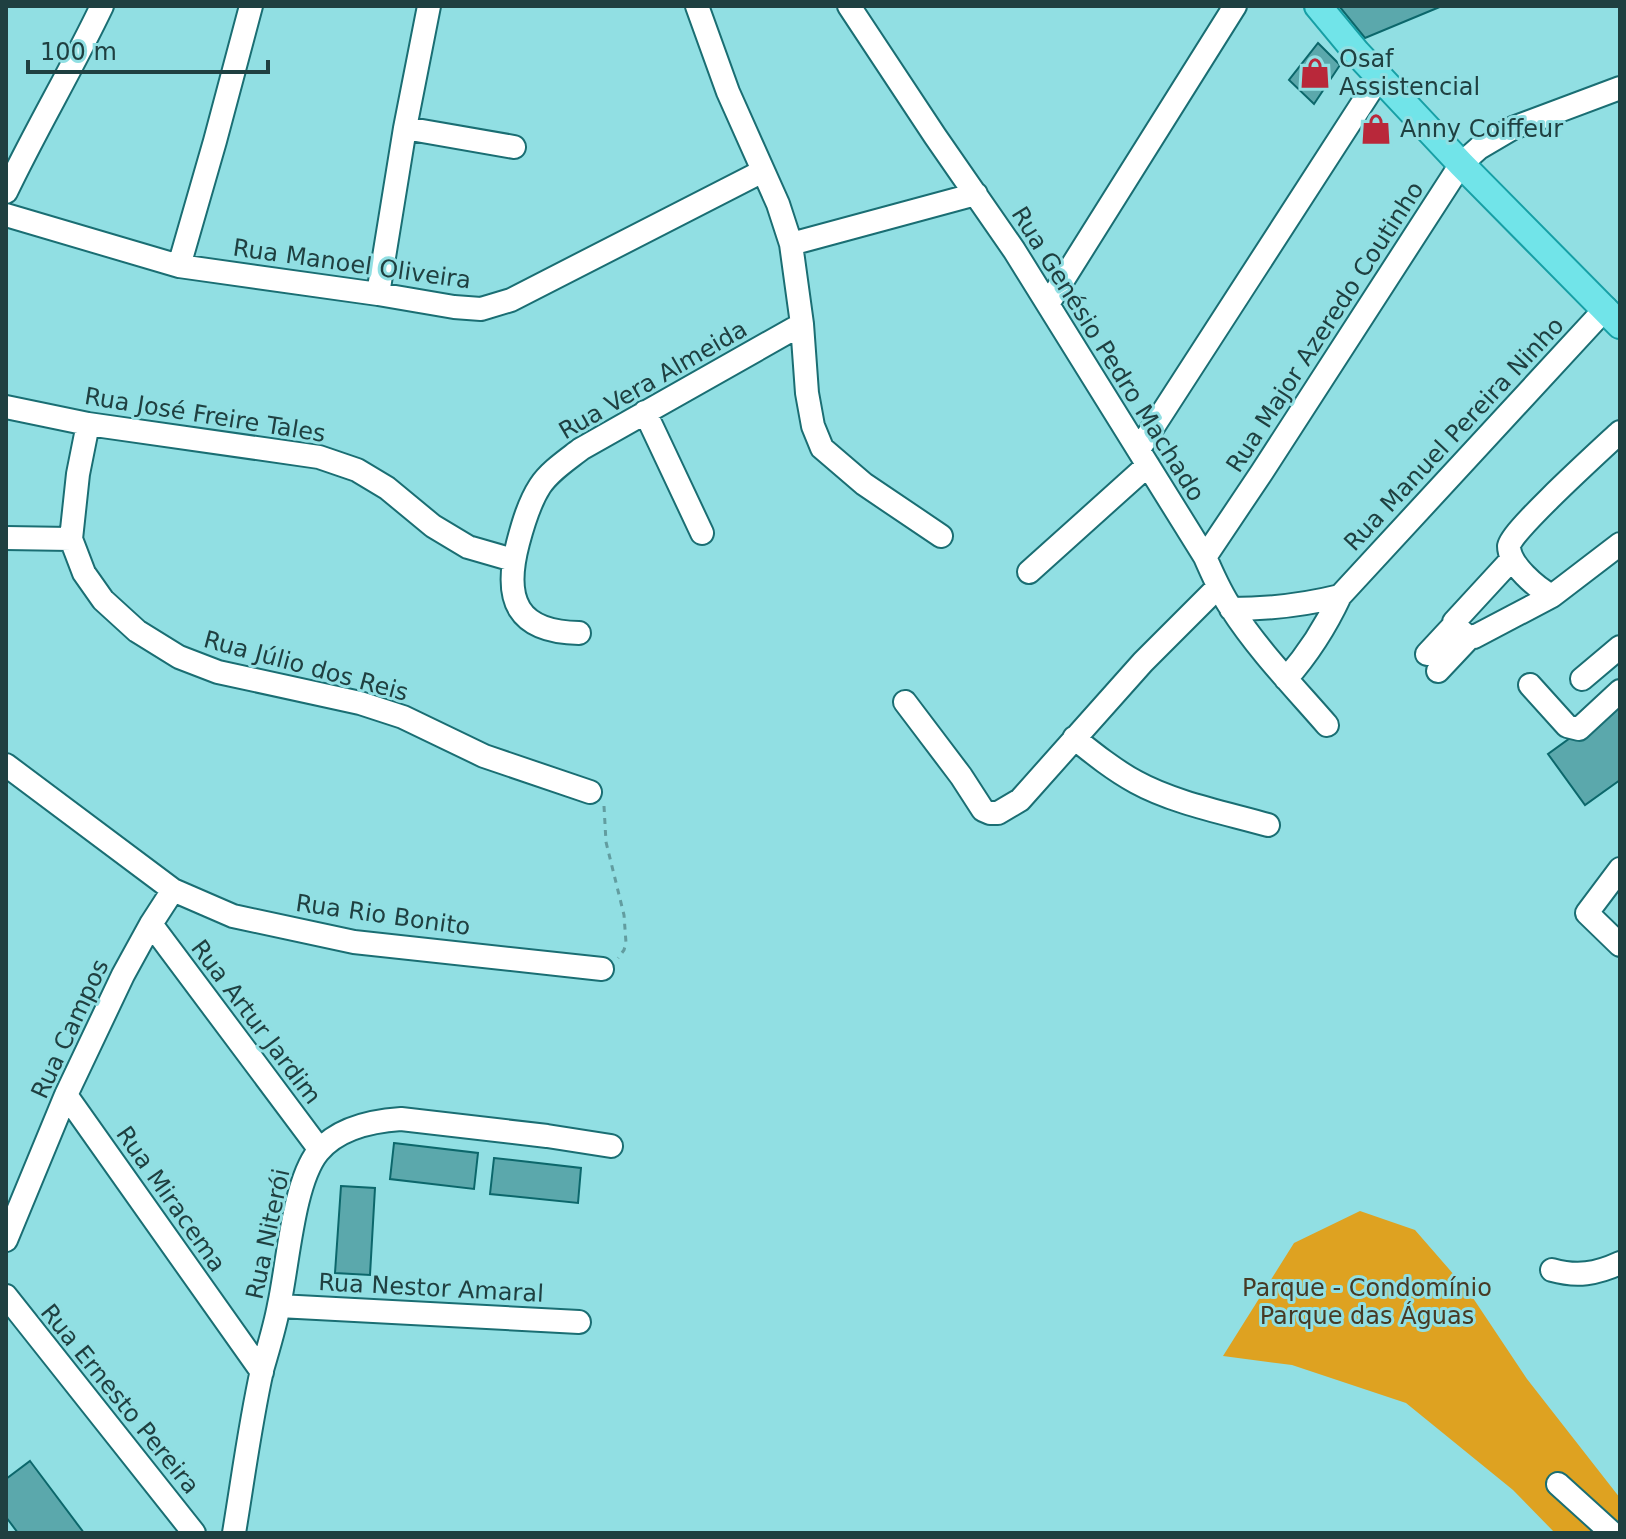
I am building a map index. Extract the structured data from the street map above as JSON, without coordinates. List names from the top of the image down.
{
  "streets": {
    "street": [
      "Rua Manoel Oliveira",
      "Rua Major Azeredo Coutinho",
      "Rua Genésio Pedro Machado",
      "Rua Vera Almeida",
      "Rua José Freire Tales",
      "Rua Manuel Pereira Ninho",
      "Rua Júlio dos Reis",
      "Rua Rio Bonito",
      "Rua Artur Jardim",
      "Rua Campos",
      "Rua Miracema",
      "Rua Niterói",
      "Rua Nestor Amaral",
      "Rua Ernesto Pereira"
    ]
  },
  "crossings": [
    ["Rua Major Azeredo Coutinho", "Rua Genésio Pedro Machado"],
    ["Rua Genésio Pedro Machado", "Rua Manuel Pereira Ninho"],
    ["Rua Vera Almeida", "Rua José Freire Tales"],
    ["Rua José Freire Tales", "Rua Júlio dos Reis"],
    ["Rua Rio Bonito", "Rua Campos"],
    ["Rua Artur Jardim", "Rua Campos"],
    ["Rua Artur Jardim", "Rua Niterói"],
    ["Rua Campos", "Rua Miracema"],
    ["Rua Miracema", "Rua Niterói"],
    ["Rua Niterói", "Rua Nestor Amaral"]
  ],
  "parks": ["Parque - Condomínio Parque das Águas"],
  "places": {
    "shop": ["Osaf Assistencial", "Anny Coiffeur"]
  },
  "scale_bar": "100 m"
}
